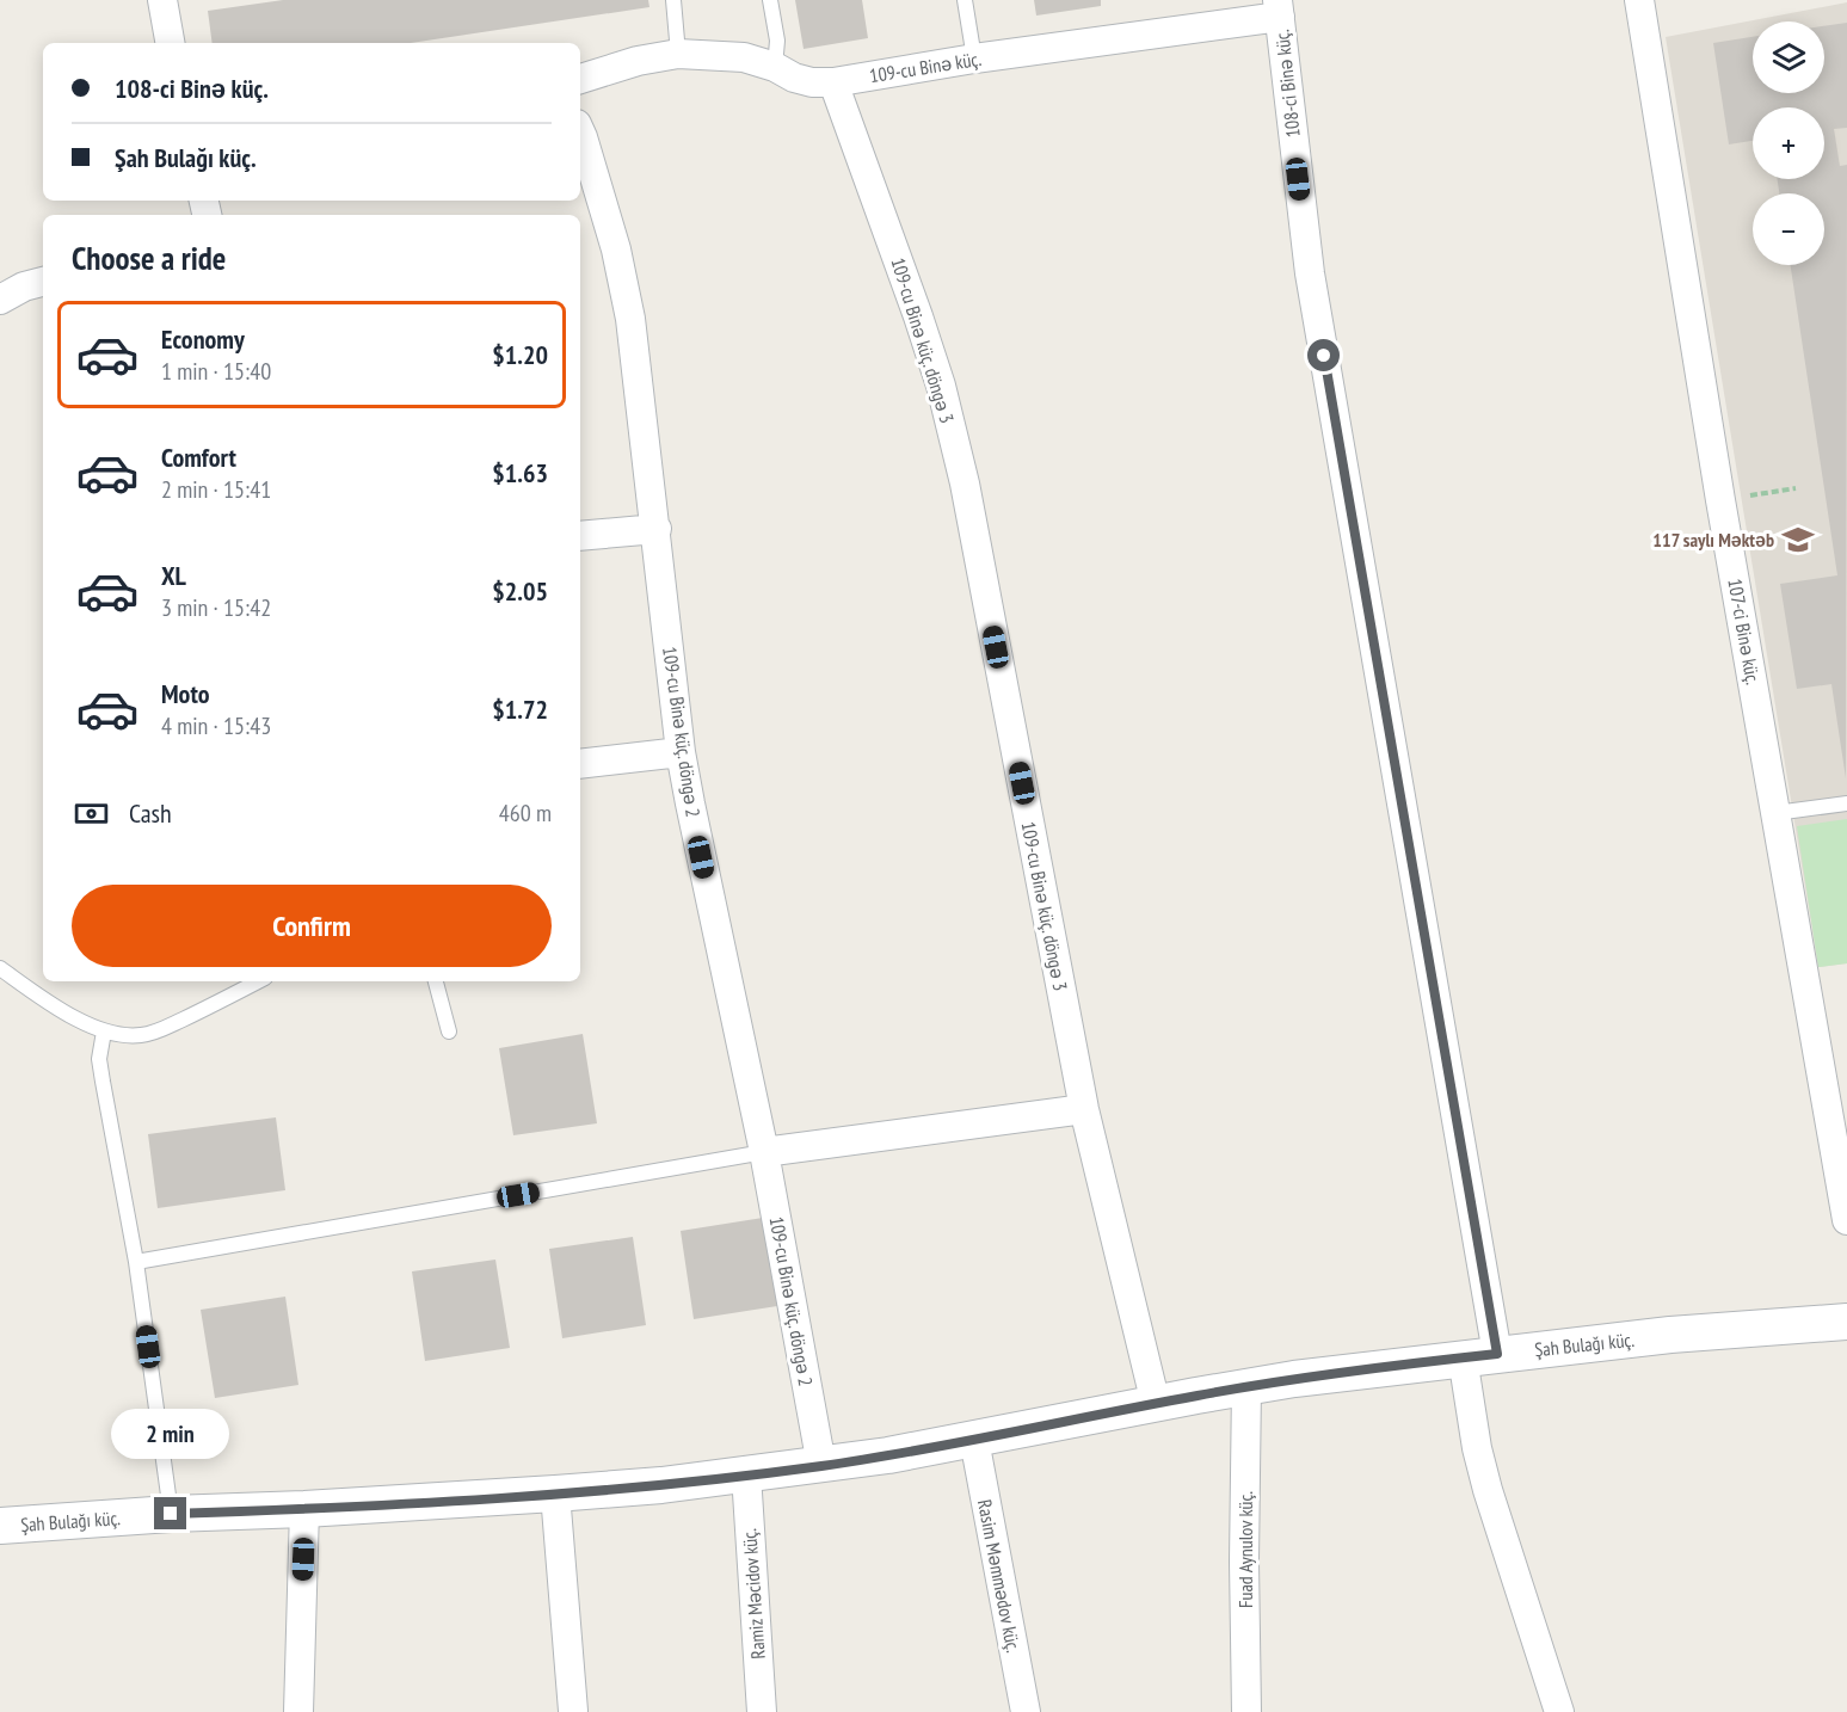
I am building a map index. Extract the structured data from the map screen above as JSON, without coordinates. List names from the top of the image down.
{
  "streets": {
    "street": [
      "109-cu Binə küç.",
      "108-ci Binə küç.",
      "109-cu Binə küç. döngə 3",
      "107-ci Binə küç.",
      "109-cu Binə küç. döngə 2",
      "Şah Bulağı küç.",
      "Fuad Aynulov küç.",
      "Rasim Məmmədov küç.",
      "Ramiz Məcidov küç."
    ]
  },
  "crossings": [
    ["109-cu Binə küç.", "108-ci Binə küç."],
    ["109-cu Binə küç.", "109-cu Binə küç. döngə 3"],
    ["108-ci Binə küç.", "Şah Bulağı küç."],
    ["109-cu Binə küç. döngə 3", "Şah Bulağı küç."],
    ["109-cu Binə küç. döngə 2", "Şah Bulağı küç."],
    ["Şah Bulağı küç.", "Fuad Aynulov küç."],
    ["Şah Bulağı küç.", "Rasim Məmmədov küç."],
    ["Şah Bulağı küç.", "Ramiz Məcidov küç."]
  ],
  "places": {
    "school or university": ["117 saylı Məktəb"]
  },
  "page": {
    "map_buttons": ["+", "−"],
    "banner": ["108-ci Binə küç.", "Şah Bulağı küç."],
    "heading": "Choose a ride",
    "list": [
      {
        "name": "Economy",
        "note": "1 min · 15:40",
        "value": "$1.20"
      },
      {
        "name": "Comfort",
        "note": "2 min · 15:41",
        "value": "$1.63"
      },
      {
        "name": "XL",
        "note": "3 min · 15:42",
        "value": "$2.05"
      },
      {
        "name": "Moto",
        "note": "4 min · 15:43",
        "value": "$1.72"
      }
    ],
    "pay": ["Cash", "460 m"],
    "buttons": "Confirm",
    "bubble": "2 min"
  }
}
